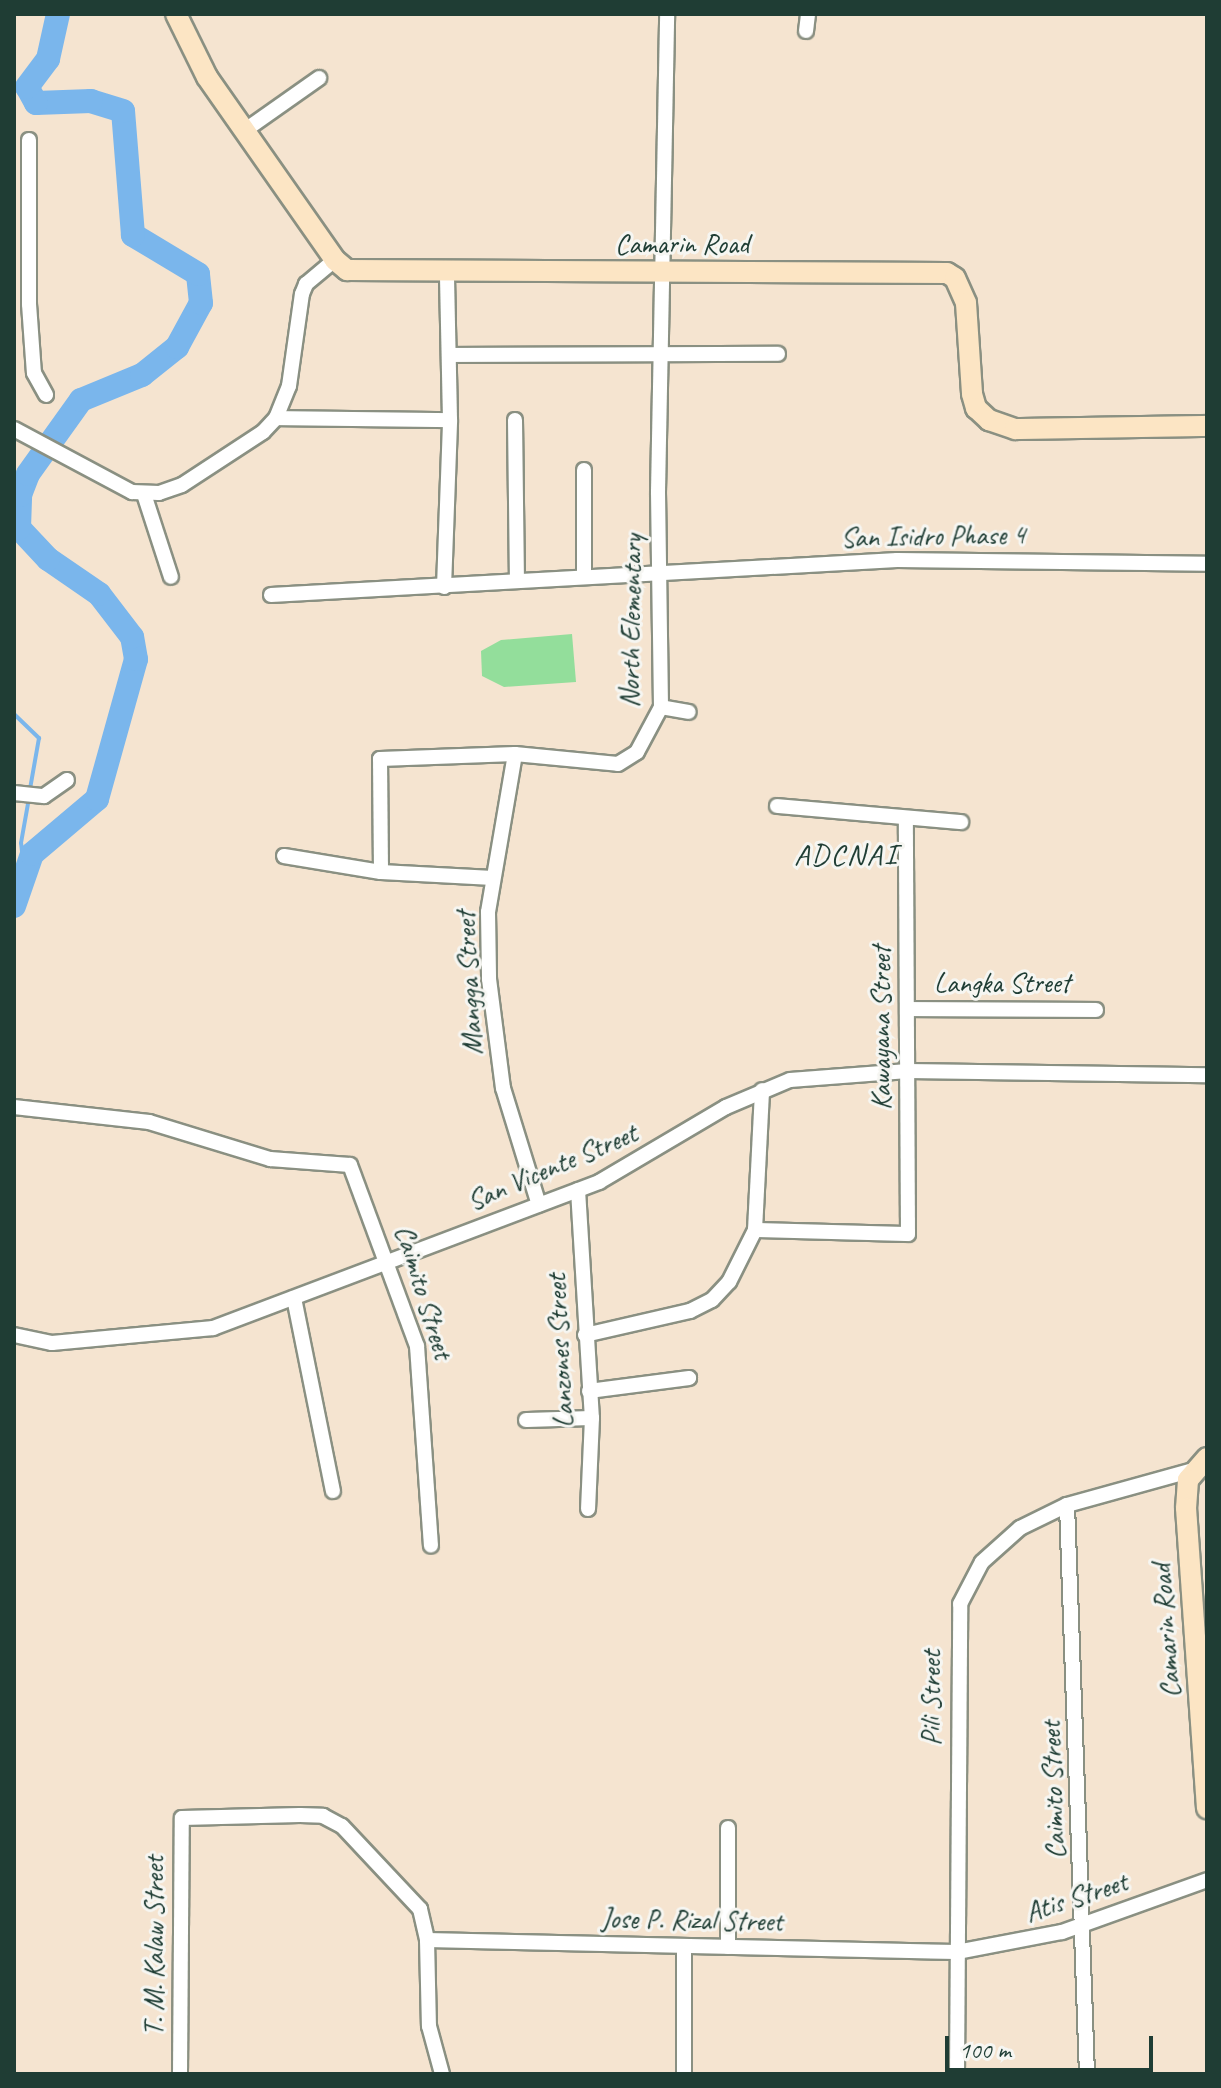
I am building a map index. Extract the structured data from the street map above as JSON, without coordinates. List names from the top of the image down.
{
  "streets": {
    "main road": ["Camarin Road"],
    "street": [
      "San Isidro Phase 4",
      "North Elementary",
      "Mangga Street",
      "Langka Street",
      "Kawayana Street",
      "San Vicente Street",
      "Caimito Street",
      "Lanzones Street",
      "Pili Street",
      "Atis Street",
      "Jose P. Rizal Street",
      "T. M. Kalaw Street"
    ]
  },
  "crossings": [
    ["Camarin Road", "North Elementary"],
    ["Camarin Road", "Pili Street"],
    ["San Isidro Phase 4", "North Elementary"],
    ["North Elementary", "Mangga Street"],
    ["Mangga Street", "San Vicente Street"],
    ["Langka Street", "Kawayana Street"],
    ["Kawayana Street", "San Vicente Street"],
    ["San Vicente Street", "Caimito Street"],
    ["San Vicente Street", "Lanzones Street"],
    ["Caimito Street", "Pili Street"],
    ["Caimito Street", "Atis Street"],
    ["Pili Street", "Atis Street"],
    ["Pili Street", "Jose P. Rizal Street"],
    ["Atis Street", "Jose P. Rizal Street"],
    ["Jose P. Rizal Street", "T. M. Kalaw Street"]
  ],
  "districts": ["ADCNAI"],
  "scale_bar": "100 m"
}
